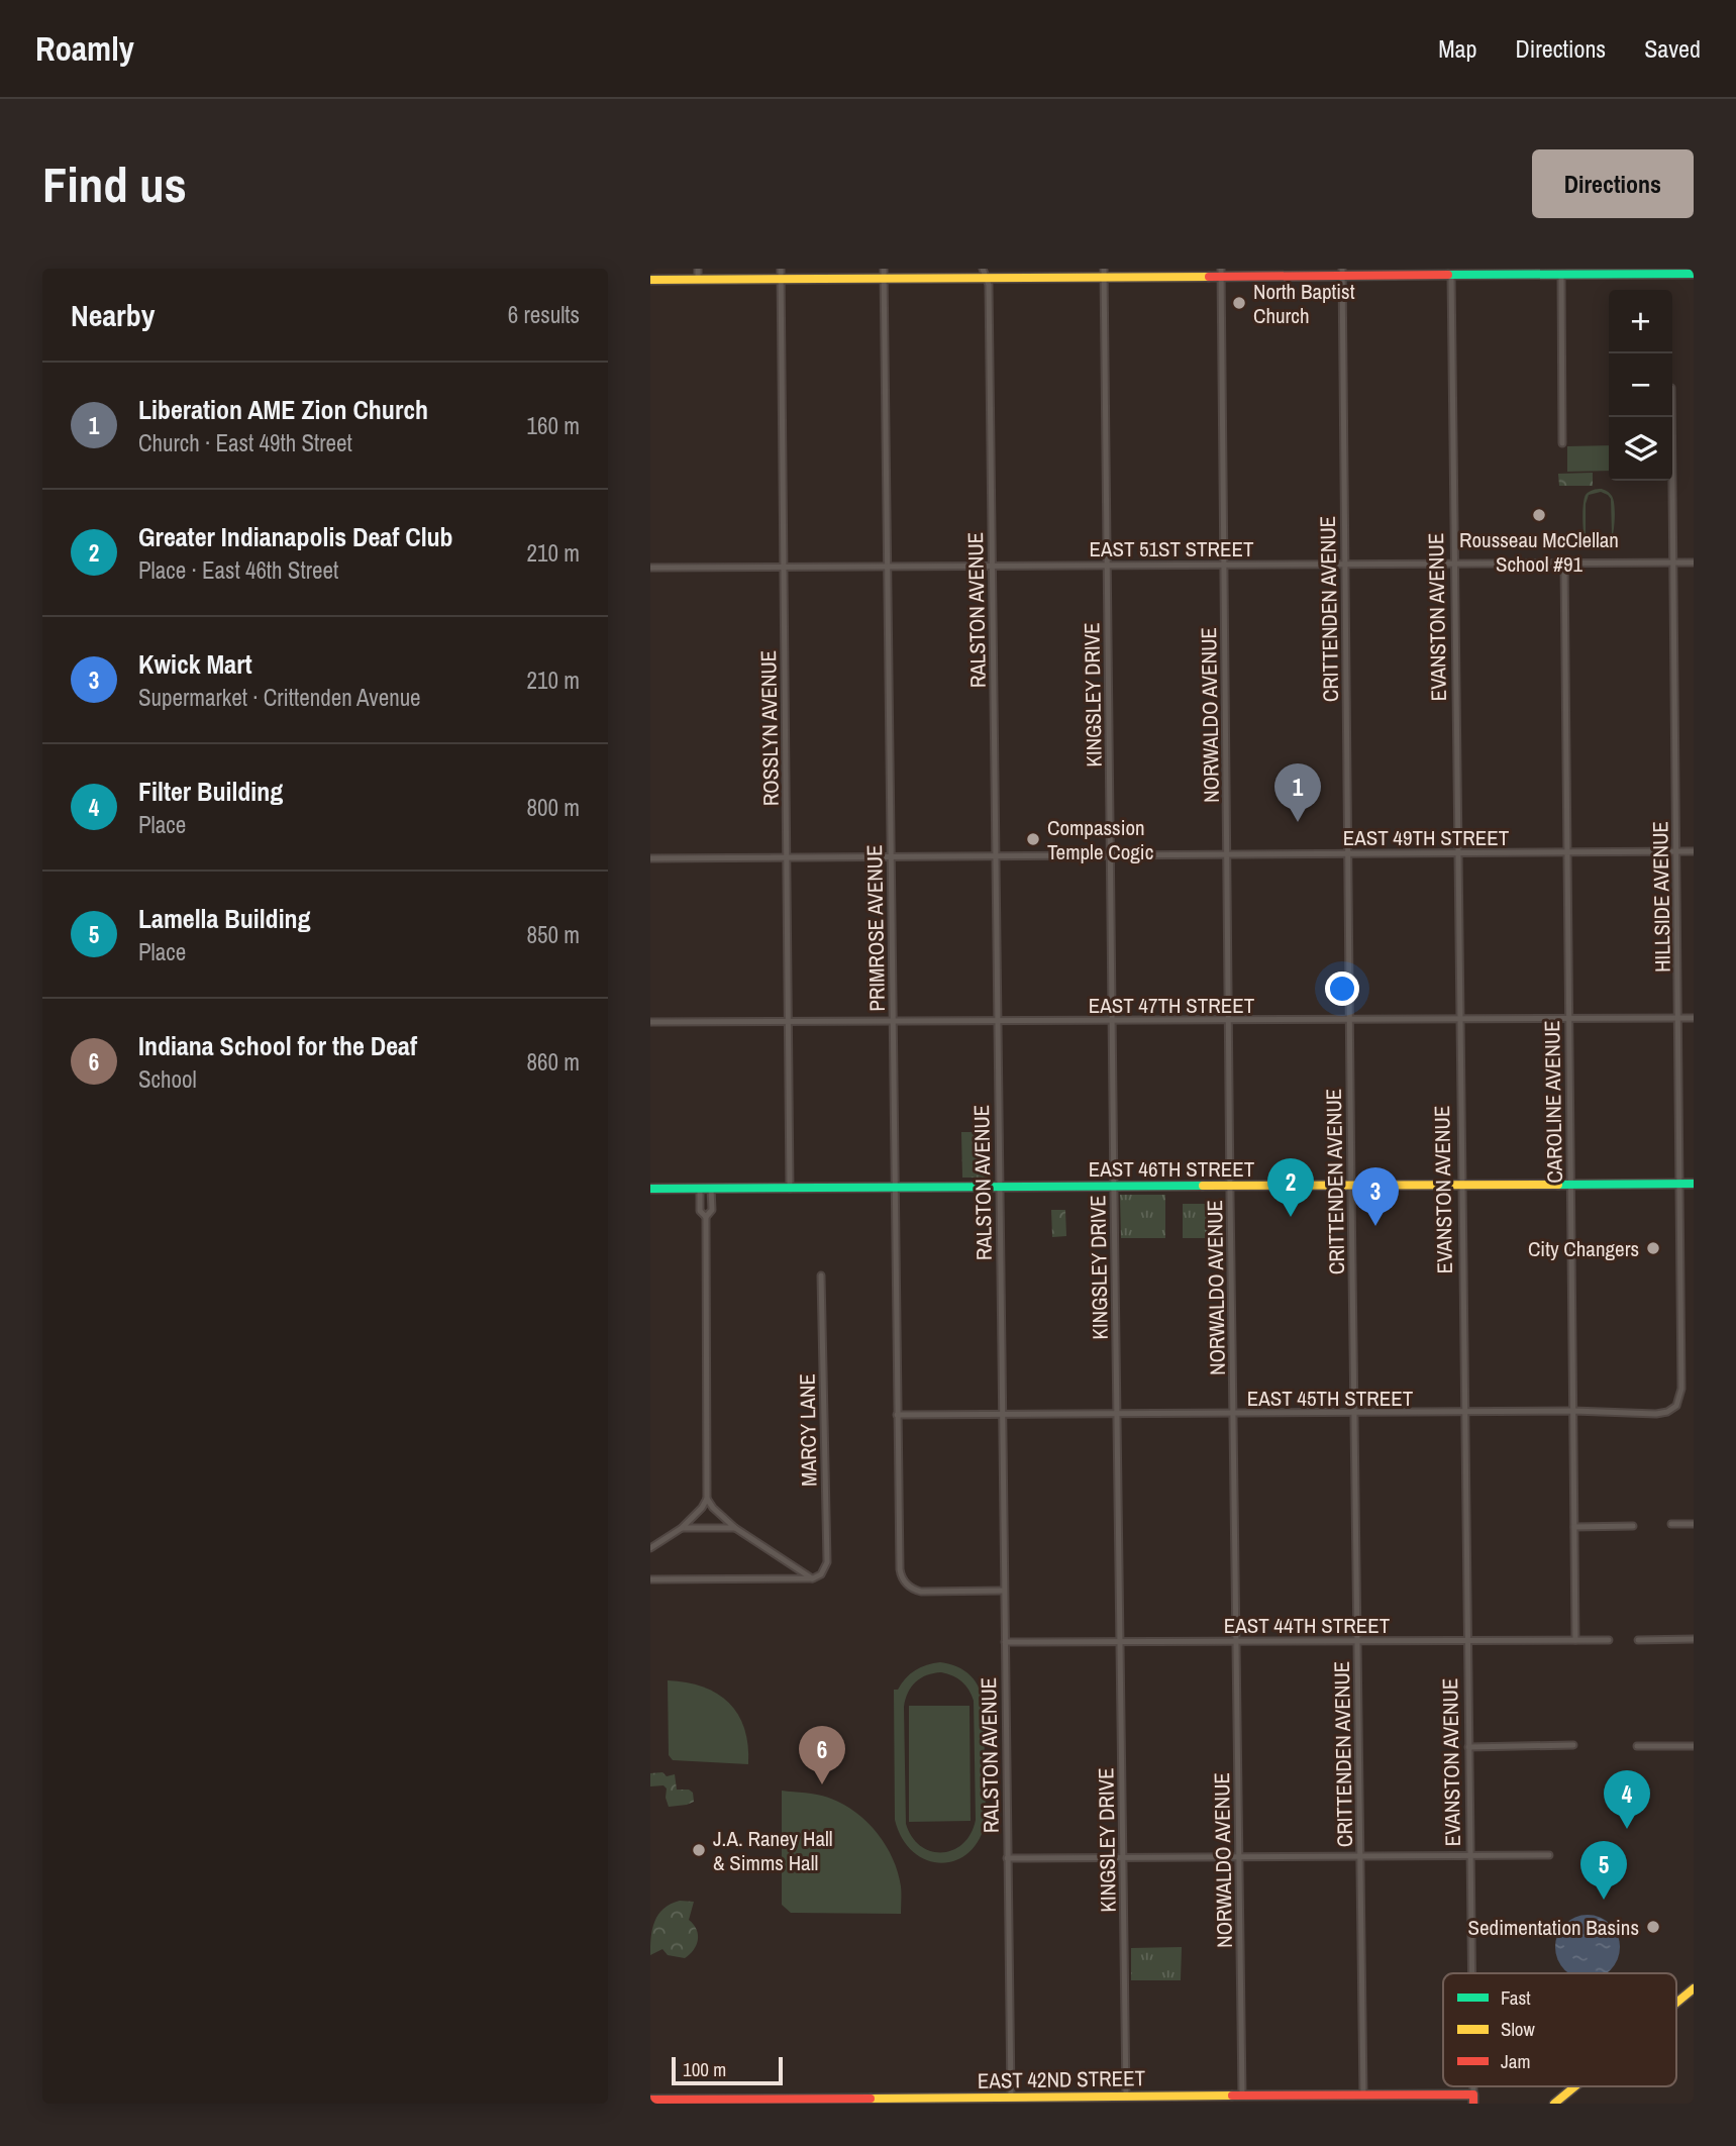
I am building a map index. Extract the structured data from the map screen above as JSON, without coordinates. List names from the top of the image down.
{
  "streets": {
    "street": [
      "EAST 51ST STREET",
      "CRITTENDEN AVENUE",
      "RALSTON AVENUE",
      "EVANSTON AVENUE",
      "KINGSLEY DRIVE",
      "NORWALDO AVENUE",
      "ROSSLYN AVENUE",
      "EAST 49TH STREET",
      "HILLSIDE AVENUE",
      "PRIMROSE AVENUE",
      "EAST 47TH STREET",
      "CAROLINE AVENUE",
      "EAST 46TH STREET",
      "EAST 45TH STREET",
      "MARCY LANE",
      "EAST 44TH STREET",
      "EAST 42ND STREET"
    ]
  },
  "crossings": [
    ["EAST 51ST STREET", "CRITTENDEN AVENUE"],
    ["EAST 51ST STREET", "RALSTON AVENUE"],
    ["EAST 51ST STREET", "EVANSTON AVENUE"],
    ["EAST 51ST STREET", "KINGSLEY DRIVE"],
    ["EAST 51ST STREET", "NORWALDO AVENUE"],
    ["EAST 51ST STREET", "ROSSLYN AVENUE"],
    ["EAST 51ST STREET", "HILLSIDE AVENUE"],
    ["EAST 51ST STREET", "PRIMROSE AVENUE"],
    ["EAST 51ST STREET", "CAROLINE AVENUE"],
    ["CRITTENDEN AVENUE", "EAST 49TH STREET"],
    ["CRITTENDEN AVENUE", "EAST 47TH STREET"],
    ["CRITTENDEN AVENUE", "EAST 46TH STREET"],
    ["CRITTENDEN AVENUE", "EAST 45TH STREET"],
    ["CRITTENDEN AVENUE", "EAST 44TH STREET"],
    ["CRITTENDEN AVENUE", "EAST 42ND STREET"],
    ["RALSTON AVENUE", "EAST 49TH STREET"],
    ["RALSTON AVENUE", "PRIMROSE AVENUE"],
    ["RALSTON AVENUE", "EAST 47TH STREET"],
    ["RALSTON AVENUE", "EAST 46TH STREET"],
    ["RALSTON AVENUE", "EAST 45TH STREET"],
    ["RALSTON AVENUE", "EAST 44TH STREET"],
    ["RALSTON AVENUE", "EAST 42ND STREET"],
    ["EVANSTON AVENUE", "EAST 49TH STREET"],
    ["EVANSTON AVENUE", "EAST 47TH STREET"],
    ["EVANSTON AVENUE", "EAST 46TH STREET"],
    ["EVANSTON AVENUE", "EAST 45TH STREET"],
    ["EVANSTON AVENUE", "EAST 44TH STREET"],
    ["KINGSLEY DRIVE", "EAST 49TH STREET"],
    ["KINGSLEY DRIVE", "EAST 47TH STREET"],
    ["KINGSLEY DRIVE", "EAST 46TH STREET"],
    ["KINGSLEY DRIVE", "EAST 45TH STREET"],
    ["KINGSLEY DRIVE", "EAST 44TH STREET"],
    ["KINGSLEY DRIVE", "EAST 42ND STREET"],
    ["NORWALDO AVENUE", "EAST 49TH STREET"],
    ["NORWALDO AVENUE", "EAST 47TH STREET"],
    ["NORWALDO AVENUE", "EAST 46TH STREET"],
    ["NORWALDO AVENUE", "EAST 45TH STREET"],
    ["NORWALDO AVENUE", "EAST 44TH STREET"],
    ["NORWALDO AVENUE", "EAST 42ND STREET"],
    ["ROSSLYN AVENUE", "EAST 49TH STREET"],
    ["ROSSLYN AVENUE", "EAST 47TH STREET"],
    ["ROSSLYN AVENUE", "EAST 46TH STREET"],
    ["EAST 49TH STREET", "HILLSIDE AVENUE"],
    ["EAST 49TH STREET", "PRIMROSE AVENUE"],
    ["EAST 49TH STREET", "CAROLINE AVENUE"],
    ["HILLSIDE AVENUE", "EAST 47TH STREET"],
    ["HILLSIDE AVENUE", "EAST 46TH STREET"],
    ["HILLSIDE AVENUE", "EAST 45TH STREET"],
    ["PRIMROSE AVENUE", "EAST 47TH STREET"],
    ["PRIMROSE AVENUE", "EAST 46TH STREET"],
    ["PRIMROSE AVENUE", "EAST 45TH STREET"],
    ["EAST 47TH STREET", "CAROLINE AVENUE"],
    ["CAROLINE AVENUE", "EAST 46TH STREET"],
    ["CAROLINE AVENUE", "EAST 45TH STREET"],
    ["CAROLINE AVENUE", "EAST 44TH STREET"]
  ],
  "places": [
    "North Baptist Church",
    "Rousseau McClellan School #91",
    "Compassion Temple Cogic",
    "City Changers",
    "J.A. Raney Hall & Simms Hall",
    "Sedimentation Basins"
  ],
  "legend": ["Fast", "Slow", "Jam"],
  "scale_bar": "100 m",
  "page": {
    "header": "Roamly",
    "nav": ["Map", "Directions", "Saved"],
    "buttons": "Directions",
    "title": "Find us",
    "heading": ["Nearby", "6 results"],
    "map_buttons": ["+", "−"],
    "list": [
      {
        "mark": "1",
        "name": "Liberation AME Zion Church",
        "note": "Church · East 49th Street",
        "value": "160 m"
      },
      {
        "mark": "2",
        "name": "Greater Indianapolis Deaf Club",
        "note": "Place · East 46th Street",
        "value": "210 m"
      },
      {
        "mark": "3",
        "name": "Kwick Mart",
        "note": "Supermarket · Crittenden Avenue",
        "value": "210 m"
      },
      {
        "mark": "4",
        "name": "Filter Building",
        "note": "Place",
        "value": "800 m"
      },
      {
        "mark": "5",
        "name": "Lamella Building",
        "note": "Place",
        "value": "850 m"
      },
      {
        "mark": "6",
        "name": "Indiana School for the Deaf",
        "note": "School",
        "value": "860 m"
      }
    ],
    "pins": [
      "1",
      "2",
      "3",
      "6",
      "4",
      "5"
    ],
    "scale": "100 m"
  }
}
